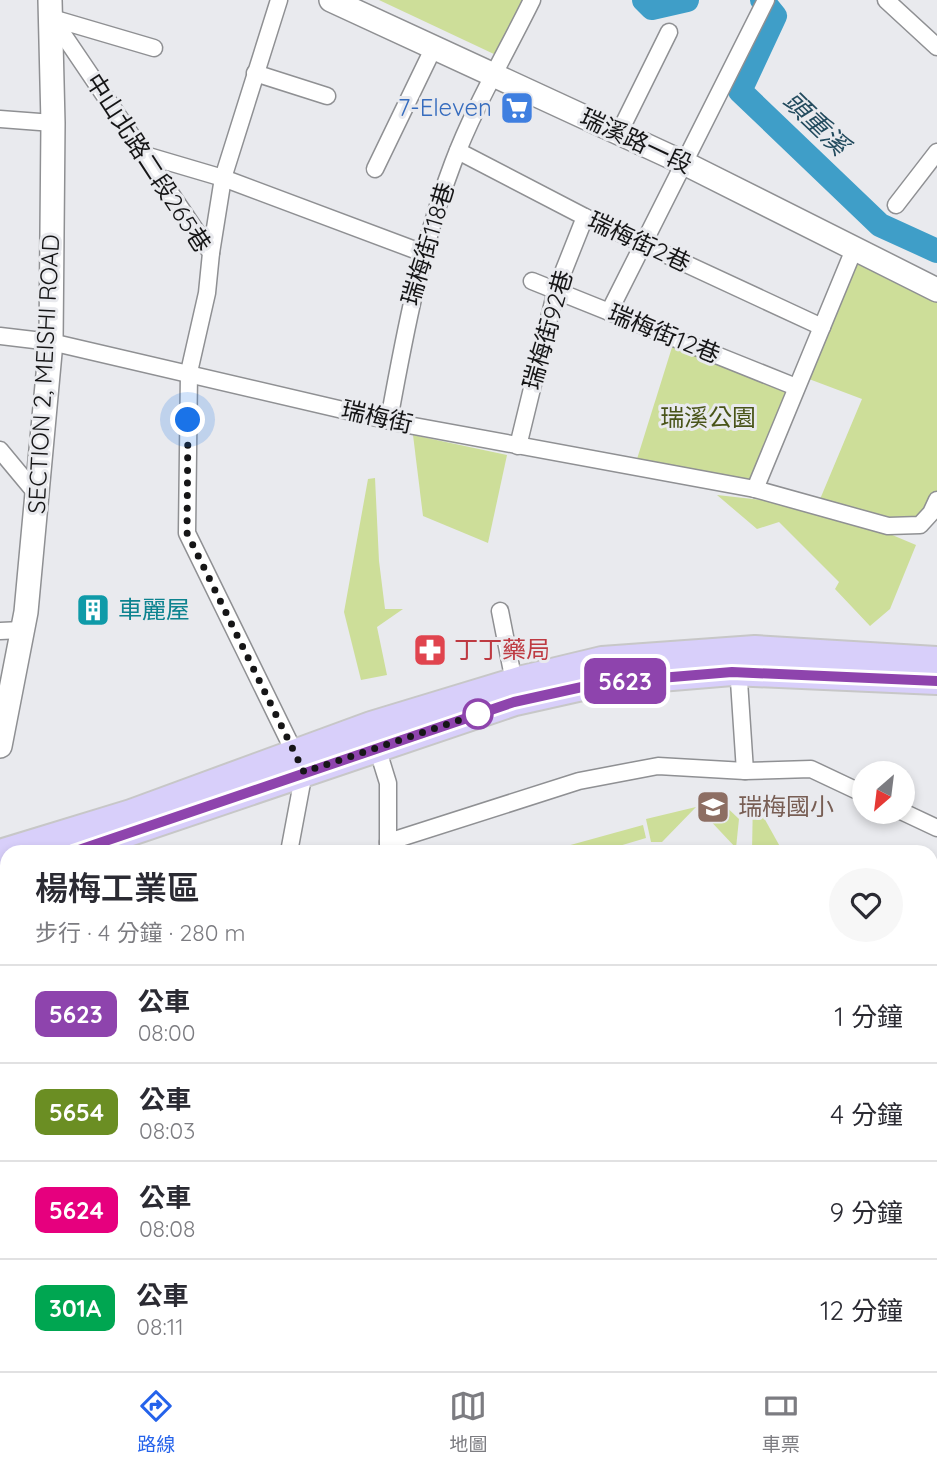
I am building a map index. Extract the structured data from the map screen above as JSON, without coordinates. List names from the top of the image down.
{
  "streets": {
    "street": [
      "瑞溪路一段",
      "中山北路二段265巷",
      "瑞梅街2巷",
      "瑞梅街118巷",
      "瑞梅街92巷",
      "瑞梅街12巷",
      "SECTION 2, MEISHI ROAD",
      "瑞梅街"
    ]
  },
  "crossings": [
    ["瑞溪路一段", "瑞梅街118巷"],
    ["中山北路二段265巷", "SECTION 2, MEISHI ROAD"],
    ["中山北路二段265巷", "瑞梅街"],
    ["瑞梅街2巷", "瑞梅街118巷"],
    ["瑞梅街2巷", "瑞梅街92巷"],
    ["瑞梅街118巷", "瑞梅街"],
    ["瑞梅街92巷", "瑞梅街12巷"],
    ["瑞梅街92巷", "瑞梅街"],
    ["SECTION 2, MEISHI ROAD", "瑞梅街"]
  ],
  "water": ["頭重溪"],
  "parks": ["瑞溪公園"],
  "places": {
    "supermarket": ["7-Eleven"],
    "building": ["車麗屋"],
    "pharmacy": ["丁丁藥局"],
    "school or university": ["瑞梅國小"]
  },
  "lines": ["bus line 5623"],
  "north": "bottom left",
  "page": {
    "on_map": "5623",
    "heading": ["楊梅工業區", "步行 · 4 分鐘 · 280 m"],
    "list": [
      {
        "mark": "5623",
        "name": "公車",
        "note": "08:00",
        "value": "1 分鐘"
      },
      {
        "mark": "5654",
        "name": "公車",
        "note": "08:03",
        "value": "4 分鐘"
      },
      {
        "mark": "5624",
        "name": "公車",
        "note": "08:08",
        "value": "9 分鐘"
      },
      {
        "mark": "301A",
        "name": "公車",
        "note": "08:11",
        "value": "12 分鐘"
      }
    ],
    "tabs": ["路線", "地圖", "車票"]
  }
}
